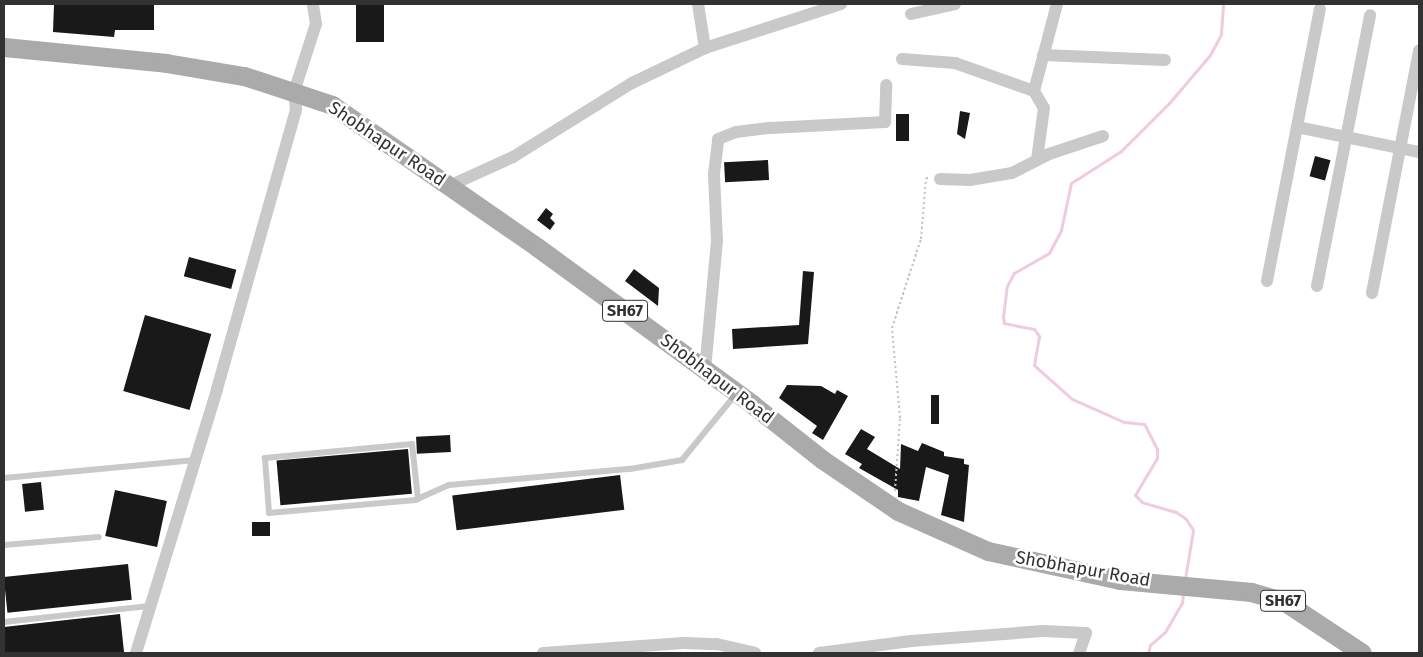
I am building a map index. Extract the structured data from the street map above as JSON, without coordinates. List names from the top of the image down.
{
  "streets": {
    "main road": ["Shobhapur Road", "SH67"]
  }
}
